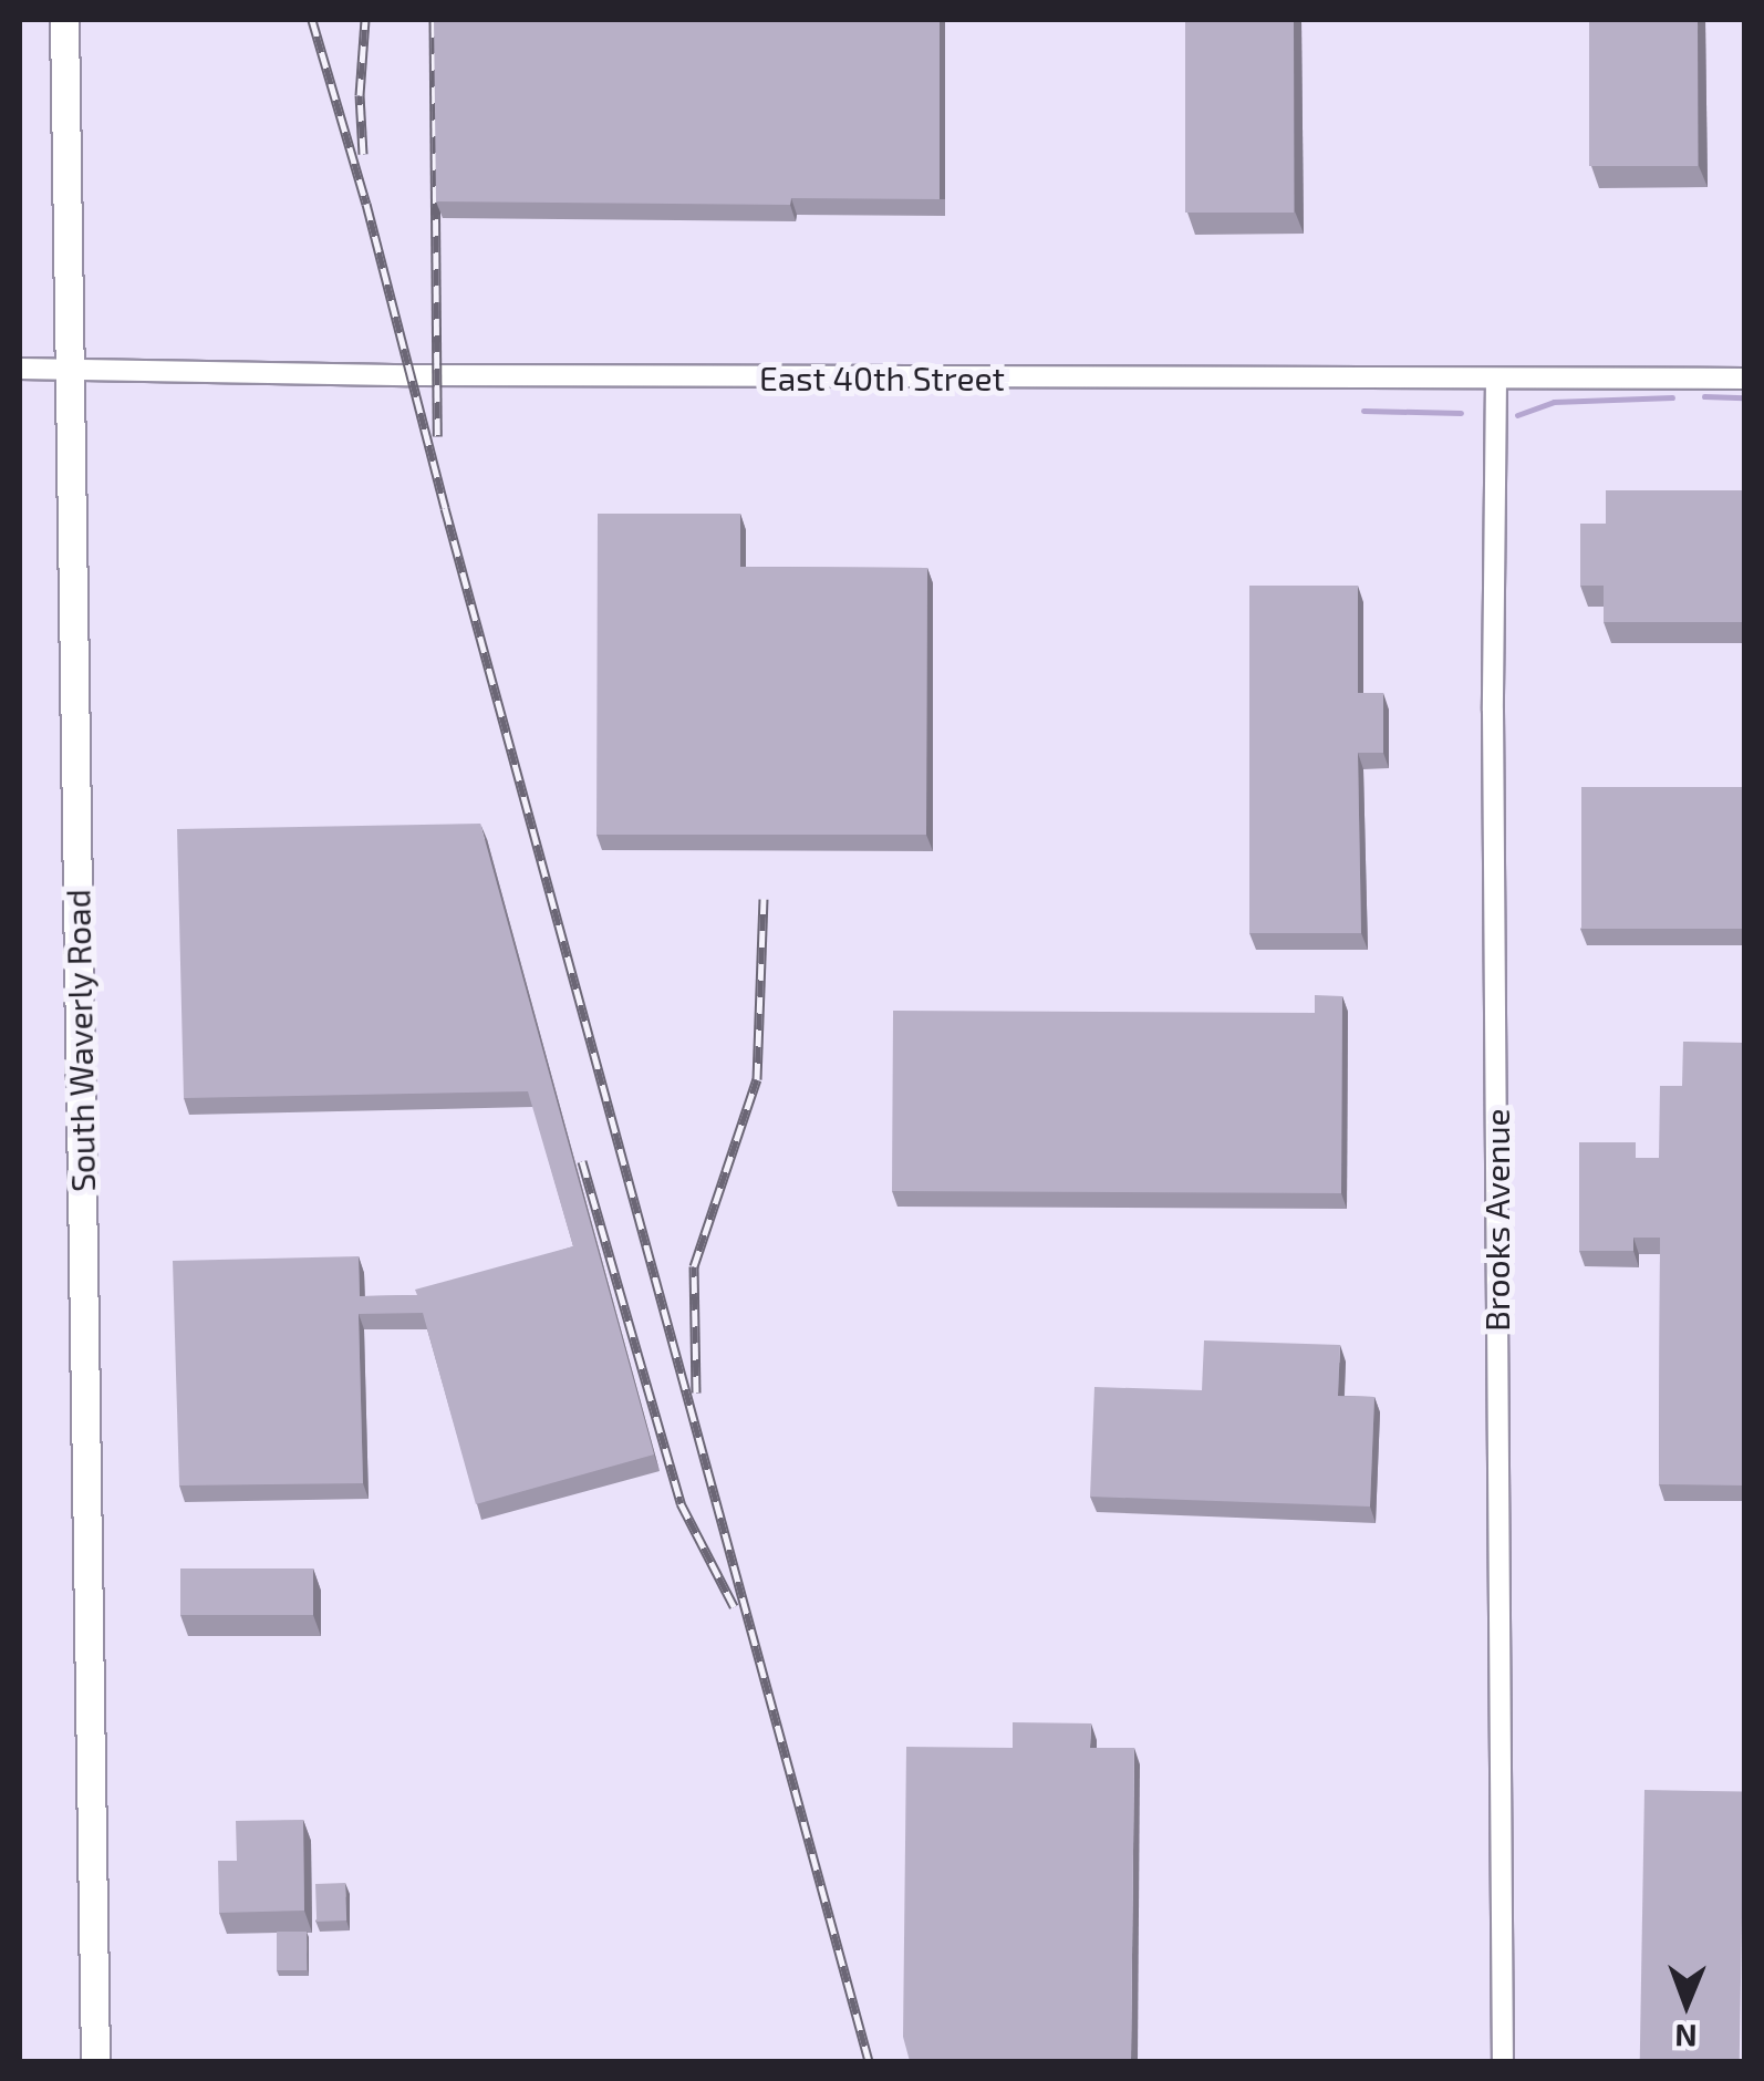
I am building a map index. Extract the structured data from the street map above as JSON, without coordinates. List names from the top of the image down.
{
  "streets": {
    "main road": ["South Waverly Road"],
    "street": ["East 40th Street", "Brooks Avenue"]
  },
  "crossings": [
    ["East 40th Street", "South Waverly Road"],
    ["East 40th Street", "Brooks Avenue"]
  ],
  "north": "bottom"
}
